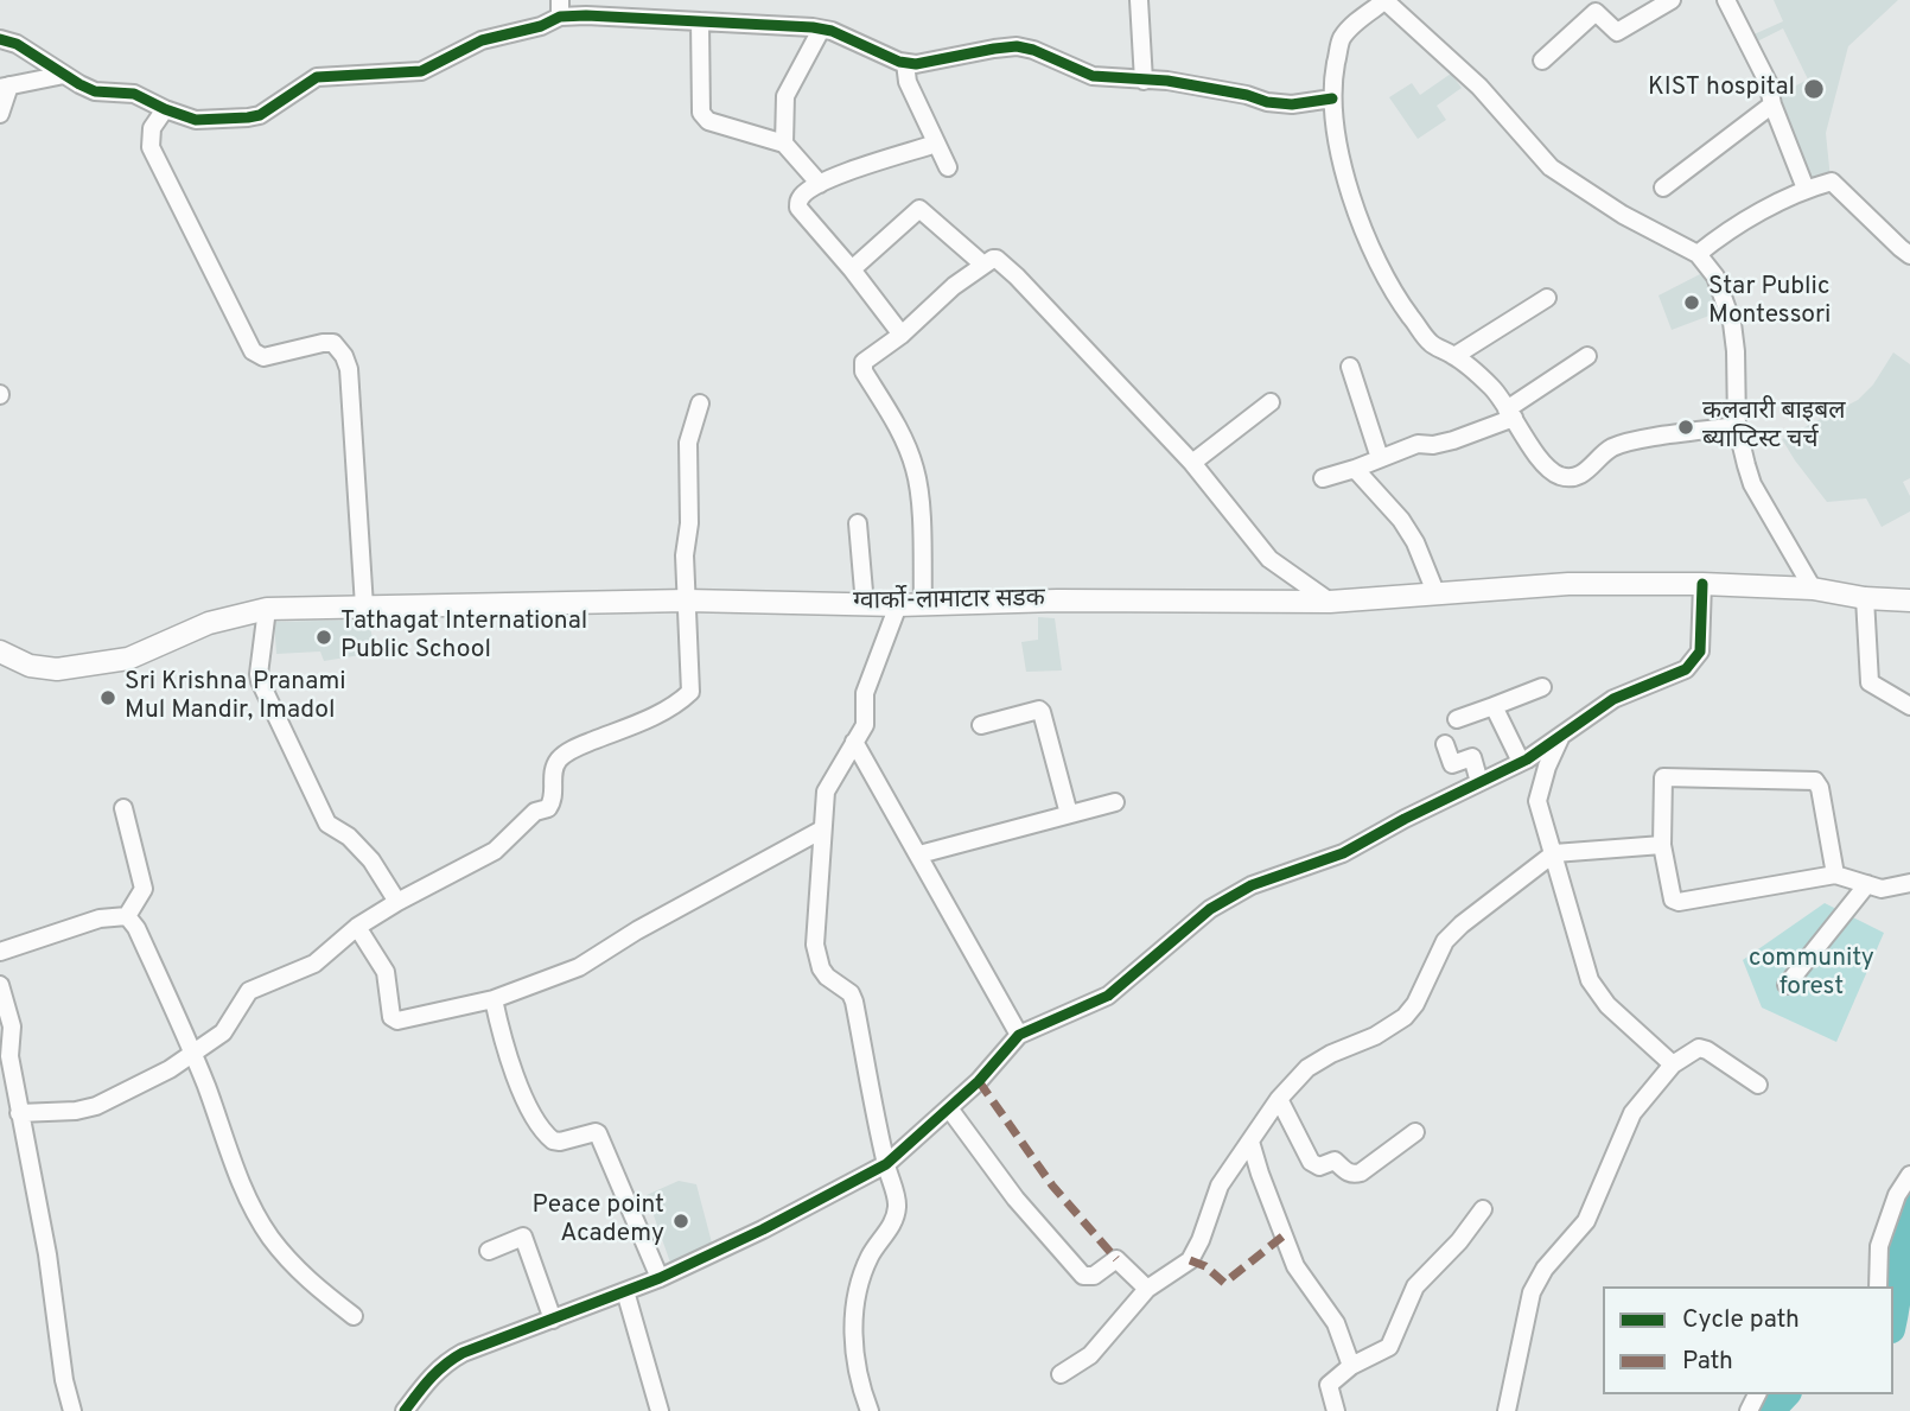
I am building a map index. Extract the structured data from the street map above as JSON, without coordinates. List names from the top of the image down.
{
  "streets": {
    "main road": ["ग्वार्को-लामाटार सडक"]
  },
  "parks": ["community forest"],
  "places": [
    "KIST hospital",
    "Star Public Montessori",
    "कलवारी बाइबल ब्याप्टिस्ट चर्च",
    "Tathagat International Public School",
    "Sri Krishna Pranami Mul Mandir, Imadol",
    "Peace point Academy"
  ],
  "legend": ["Cycle path", "Path"]
}
